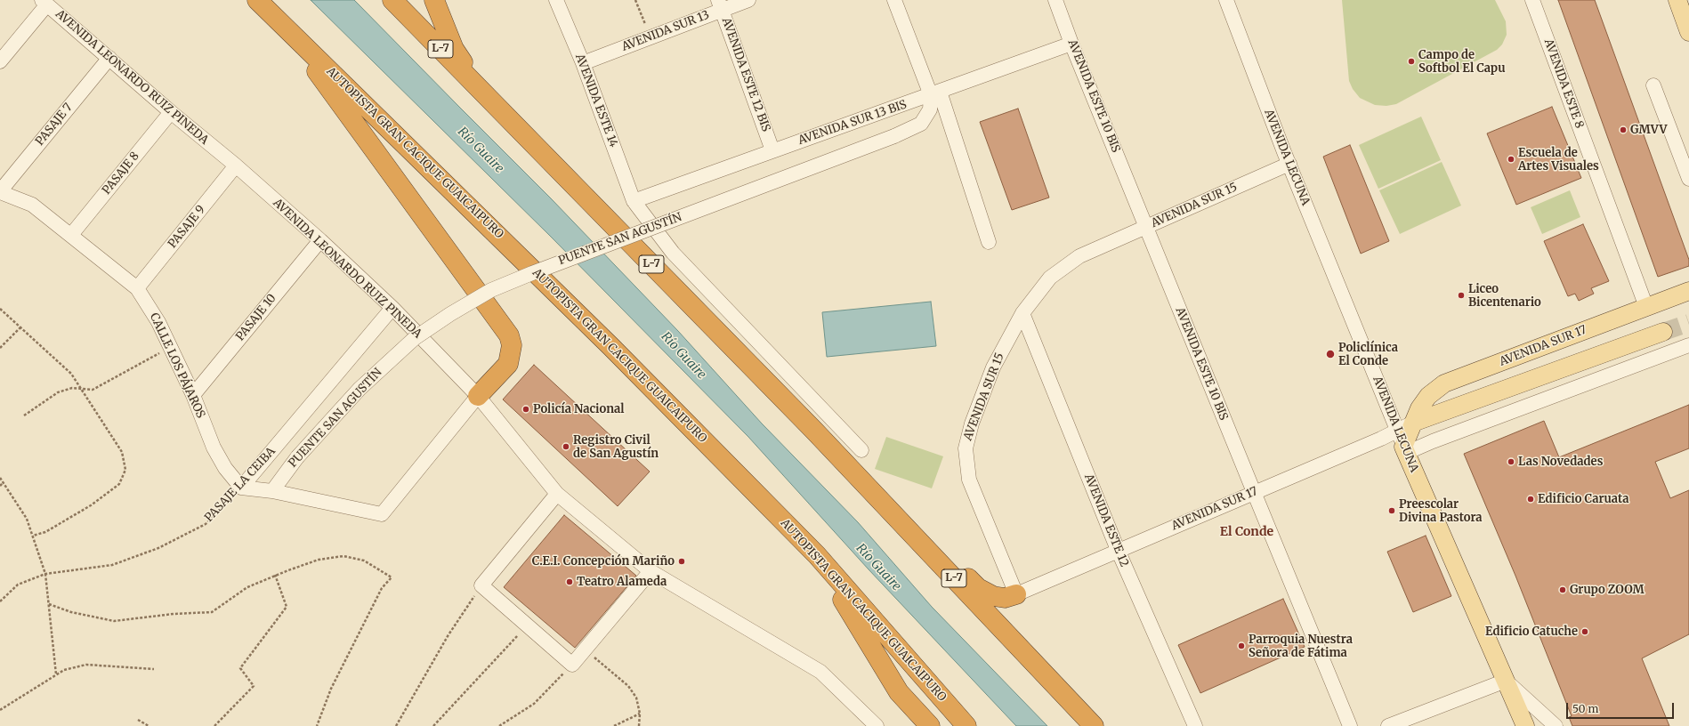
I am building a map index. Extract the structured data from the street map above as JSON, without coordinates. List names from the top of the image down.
{
  "streets": {
    "highway": ["L-7", "AUTOPISTA GRAN CACIQUE GUAICAIPURO"],
    "main road": ["AVENIDA LECUNA", "AVENIDA SUR 17"],
    "street": [
      "AVENIDA SUR 13",
      "AVENIDA ESTE 12 BIS",
      "AVENIDA LEONARDO RUIZ PINEDA",
      "AVENIDA ESTE 8",
      "AVENIDA ESTE 10 BIS",
      "AVENIDA ESTE 14",
      "AVENIDA SUR 13 BIS",
      "PASAJE 7",
      "PASAJE 8",
      "AVENIDA SUR 15",
      "PASAJE 9",
      "PUENTE SAN AGUSTÍN",
      "PASAJE 10",
      "CALLE LOS PÁJAROS",
      "PASAJE LA CEIBA",
      "AVENIDA ESTE 12"
    ]
  },
  "crossings": [
    ["AVENIDA SUR 13", "AVENIDA ESTE 12 BIS"],
    ["AVENIDA SUR 13", "AVENIDA ESTE 14"],
    ["AVENIDA ESTE 12 BIS", "AVENIDA SUR 13 BIS"],
    ["AVENIDA LEONARDO RUIZ PINEDA", "PASAJE 7"],
    ["AVENIDA LEONARDO RUIZ PINEDA", "PASAJE 8"],
    ["AVENIDA LEONARDO RUIZ PINEDA", "PASAJE 9"],
    ["AVENIDA LEONARDO RUIZ PINEDA", "PASAJE 10"],
    ["AVENIDA LEONARDO RUIZ PINEDA", "PASAJE LA CEIBA"],
    ["AVENIDA ESTE 8", "AVENIDA SUR 17"],
    ["AVENIDA ESTE 10 BIS", "AVENIDA SUR 13 BIS"],
    ["AVENIDA ESTE 10 BIS", "AVENIDA SUR 15"],
    ["AVENIDA ESTE 10 BIS", "AVENIDA SUR 17"],
    ["AVENIDA ESTE 14", "AVENIDA SUR 13 BIS"],
    ["AVENIDA SUR 13 BIS", "PUENTE SAN AGUSTÍN"],
    ["PASAJE 7", "CALLE LOS PÁJAROS"],
    ["AVENIDA LECUNA", "AVENIDA SUR 15"],
    ["AVENIDA LECUNA", "AVENIDA SUR 17"],
    ["PASAJE 8", "CALLE LOS PÁJAROS"],
    ["AVENIDA SUR 15", "AVENIDA SUR 17"],
    ["AVENIDA SUR 15", "AVENIDA ESTE 12"],
    ["PASAJE 9", "CALLE LOS PÁJAROS"],
    ["PASAJE 10", "CALLE LOS PÁJAROS"],
    ["AVENIDA SUR 17", "AVENIDA ESTE 12"],
    ["CALLE LOS PÁJAROS", "PASAJE LA CEIBA"]
  ],
  "districts": ["El Conde"],
  "water": ["Río Guaire"],
  "places": [
    "Campo de Softbol El Capu",
    "GMVV",
    "Escuela de Artes Visuales",
    "Liceo Bicentenario",
    "Policlínica El Conde",
    "Policía Nacional",
    "Registro Civil de San Agustín",
    "Las Novedades",
    "Edificio Caruata",
    "Preescolar Divina Pastora",
    "C.E.I. Concepción Mariño",
    "Teatro Alameda",
    "Grupo ZOOM",
    "Edificio Catuche",
    "Parroquia Nuestra Señora de Fátima"
  ],
  "scale_bar": "50 m"
}
